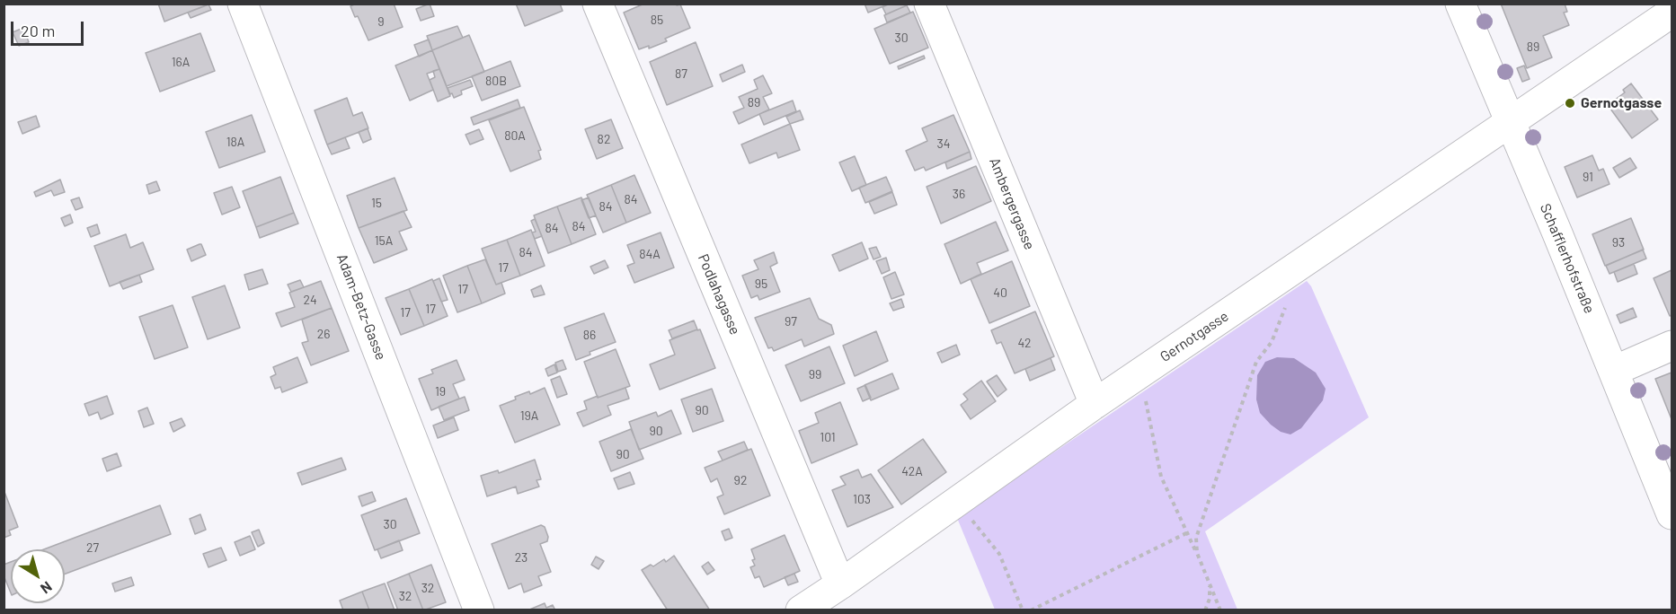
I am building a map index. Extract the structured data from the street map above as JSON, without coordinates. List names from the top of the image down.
{
  "streets": {
    "street": [
      "Ambergergasse",
      "Schafflerhofstraße",
      "Podlahagasse",
      "Adam-Betz-Gasse",
      "Gernotgasse"
    ]
  },
  "crossings": [
    ["Ambergergasse", "Gernotgasse"],
    ["Schafflerhofstraße", "Gernotgasse"],
    ["Podlahagasse", "Gernotgasse"]
  ],
  "places": ["Gernotgasse"],
  "house_numbers": [
    "85",
    "9",
    "30",
    "89",
    "16A",
    "87",
    "80B",
    "89",
    "80A",
    "82",
    "18A",
    "34",
    "91",
    "36",
    "84",
    "15",
    "84",
    "84",
    "84",
    "15A",
    "93",
    "84",
    "84A",
    "17",
    "95",
    "17",
    "40",
    "24",
    "17",
    "17",
    "97",
    "26",
    "86",
    "42",
    "99",
    "19",
    "90",
    "19A",
    "90",
    "101",
    "90",
    "42A",
    "92",
    "103",
    "30",
    "27",
    "23",
    "32",
    "32"
  ],
  "scale_bar": "20 m",
  "north": "bottom right"
}
